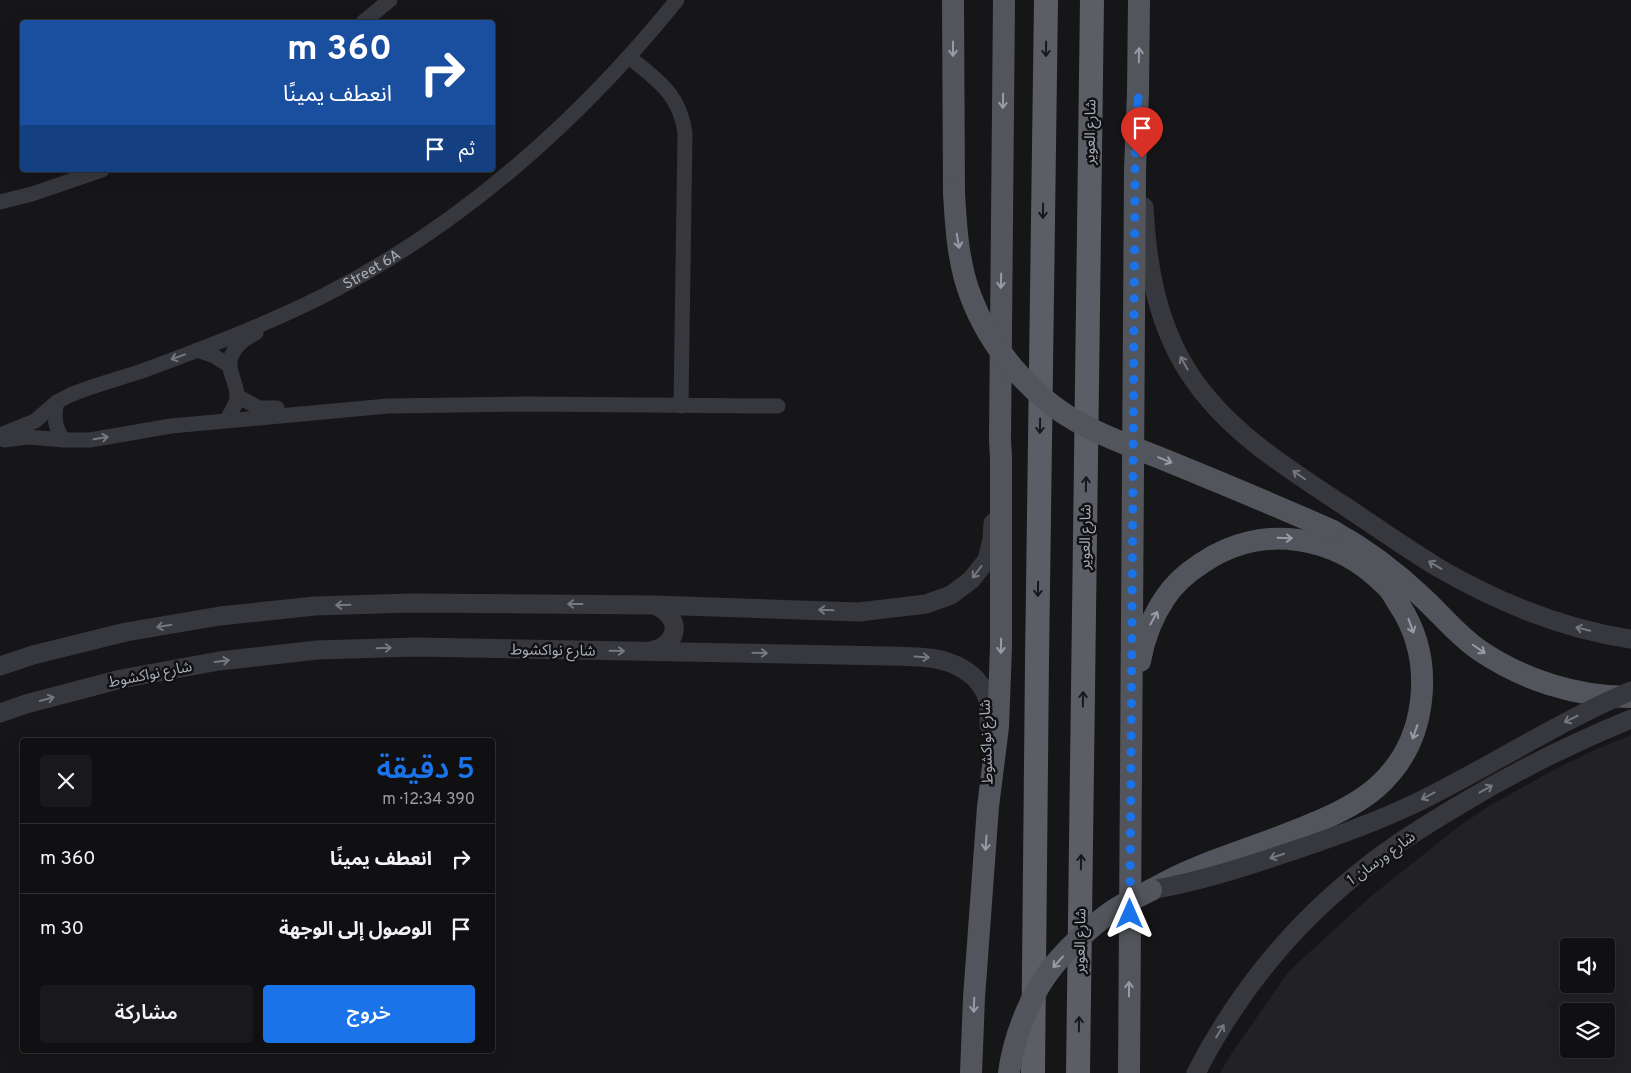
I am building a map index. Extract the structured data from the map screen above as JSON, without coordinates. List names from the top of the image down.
{
  "streets": {
    "highway": ["شارع العوير"],
    "street": ["Street 6A", "شارع نواكشوط", "شارع ورسان 1"]
  },
  "page": {
    "turn": ["360 m", "انعطف يمينًا"],
    "then": "ثم",
    "heading": ["5 دقيقة", "390 m · 12:34"],
    "list": [
      {
        "name": "انعطف يمينًا",
        "value": "360 m"
      },
      {
        "name": "الوصول إلى الوجهة",
        "value": "30 m"
      }
    ],
    "buttons": ["خروج", "مشاركة"]
  }
}
